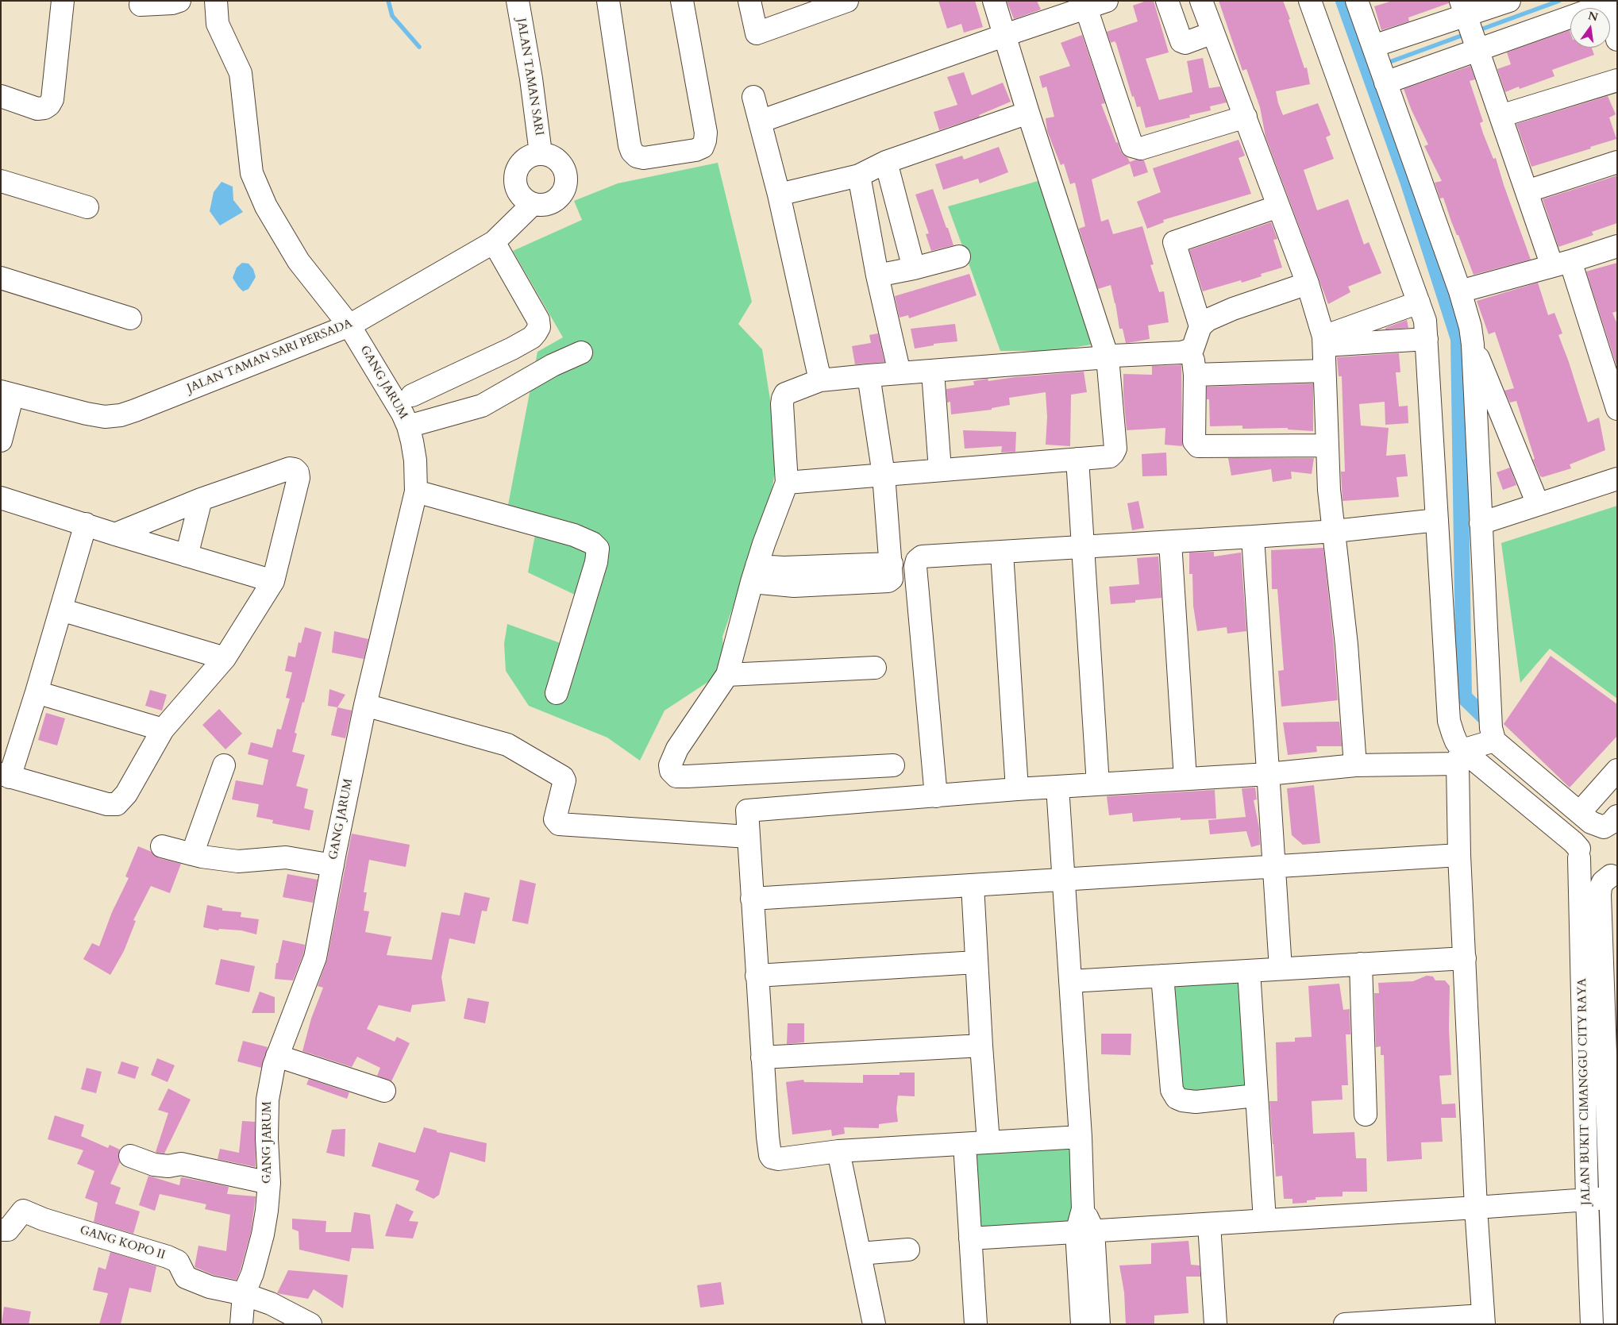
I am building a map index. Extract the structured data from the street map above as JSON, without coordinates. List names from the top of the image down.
{
  "streets": {
    "street": [
      "JALAN TAMAN SARI",
      "JALAN TAMAN SARI PERSADA",
      "GANG JARUM",
      "JALAN BUKIT CIMANGGU CITY RAYA",
      "GANG KOPO II"
    ]
  },
  "crossings": [
    ["JALAN TAMAN SARI", "JALAN TAMAN SARI PERSADA"],
    ["JALAN TAMAN SARI PERSADA", "GANG JARUM"],
    ["GANG JARUM", "GANG KOPO II"]
  ],
  "north": "top"
}
